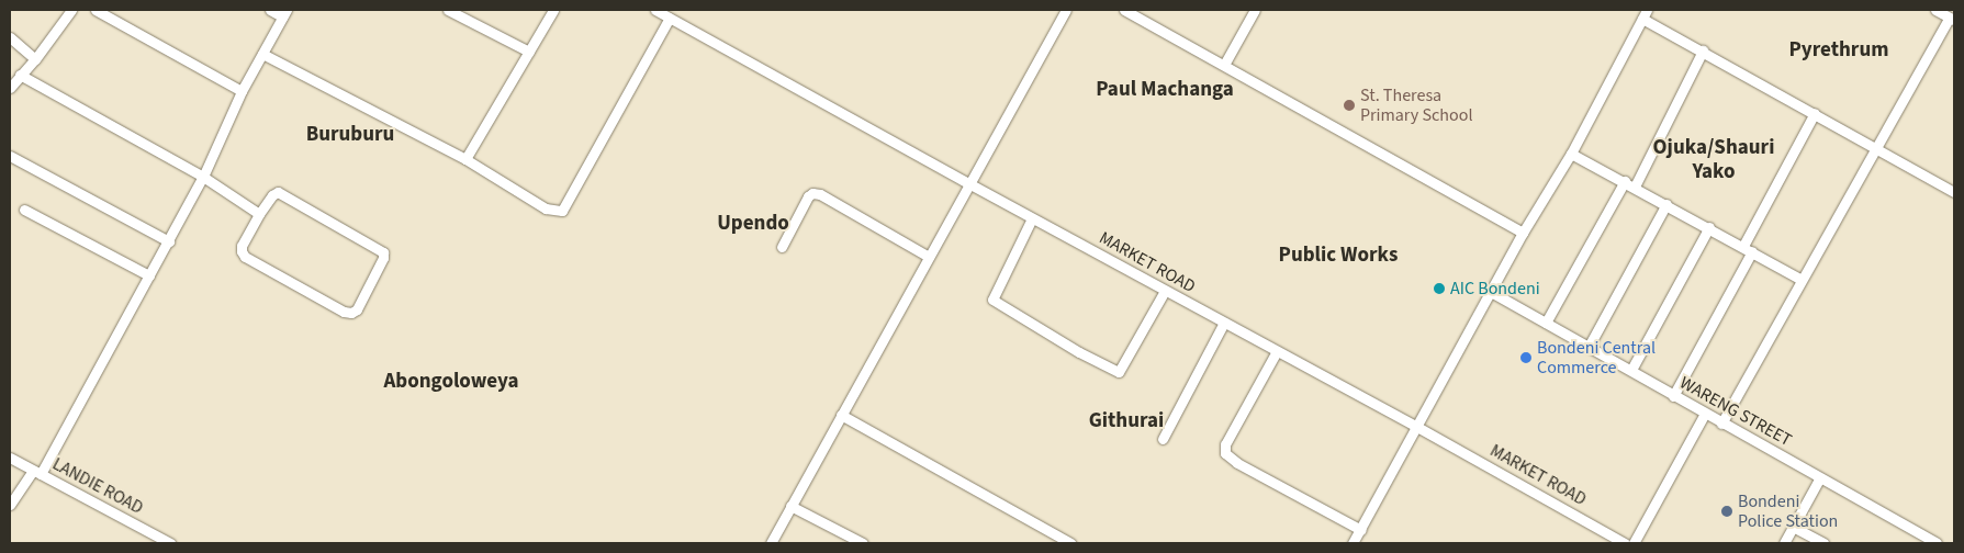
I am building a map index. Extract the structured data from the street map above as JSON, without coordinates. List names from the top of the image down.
{
  "streets": {
    "street": ["MARKET ROAD", "WARENG STREET", "LANDIE ROAD"]
  },
  "districts": [
    "Pyrethrum",
    "Paul Machanga",
    "Buruburu",
    "Ojuka/Shauri Yako",
    "Upendo",
    "Public Works",
    "Abongoloweya",
    "Githurai"
  ],
  "places": [
    "St. Theresa Primary School",
    "AIC Bondeni",
    "Bondeni Central Commerce",
    "Bondeni Police Station"
  ]
}
